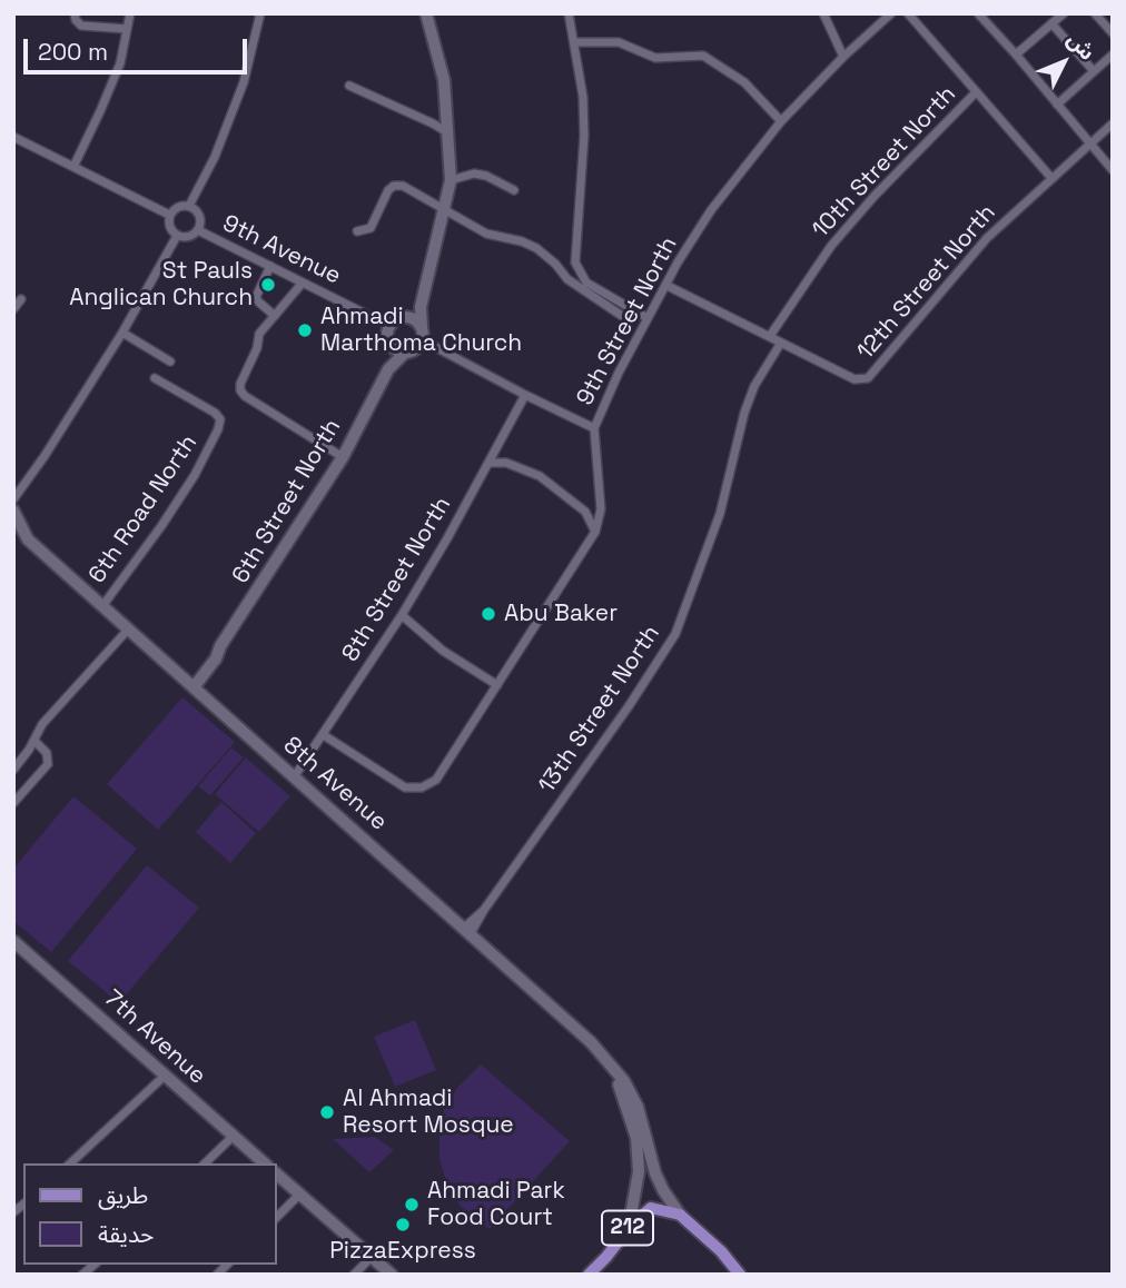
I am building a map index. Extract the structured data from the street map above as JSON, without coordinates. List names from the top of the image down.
{
  "streets": {
    "main road": [
      "6th Street North",
      "8th Avenue",
      "7th Avenue",
      "212"
    ],
    "street": [
      "10th Street North",
      "9th Avenue",
      "12th Street North",
      "9th Street North",
      "6th Road North",
      "8th Street North",
      "13th Street North"
    ]
  },
  "crossings": [
    ["10th Street North", "12th Street North"],
    ["9th Avenue", "6th Street North"],
    ["12th Street North", "9th Street North"],
    ["12th Street North", "13th Street North"],
    ["9th Street North", "8th Street North"],
    ["6th Street North", "8th Avenue"],
    ["6th Road North", "8th Avenue"],
    ["8th Street North", "8th Avenue"],
    ["13th Street North", "8th Avenue"],
    ["8th Avenue", "212"]
  ],
  "places": [
    "St Pauls Anglican Church",
    "Ahmadi Marthoma Church",
    "Abu Baker",
    "Al Ahmadi Resort Mosque",
    "Ahmadi Park Food Court",
    "PizzaExpress"
  ],
  "legend": ["طريق", "حديقة"],
  "scale_bar": "200 m",
  "north": "top right"
}
